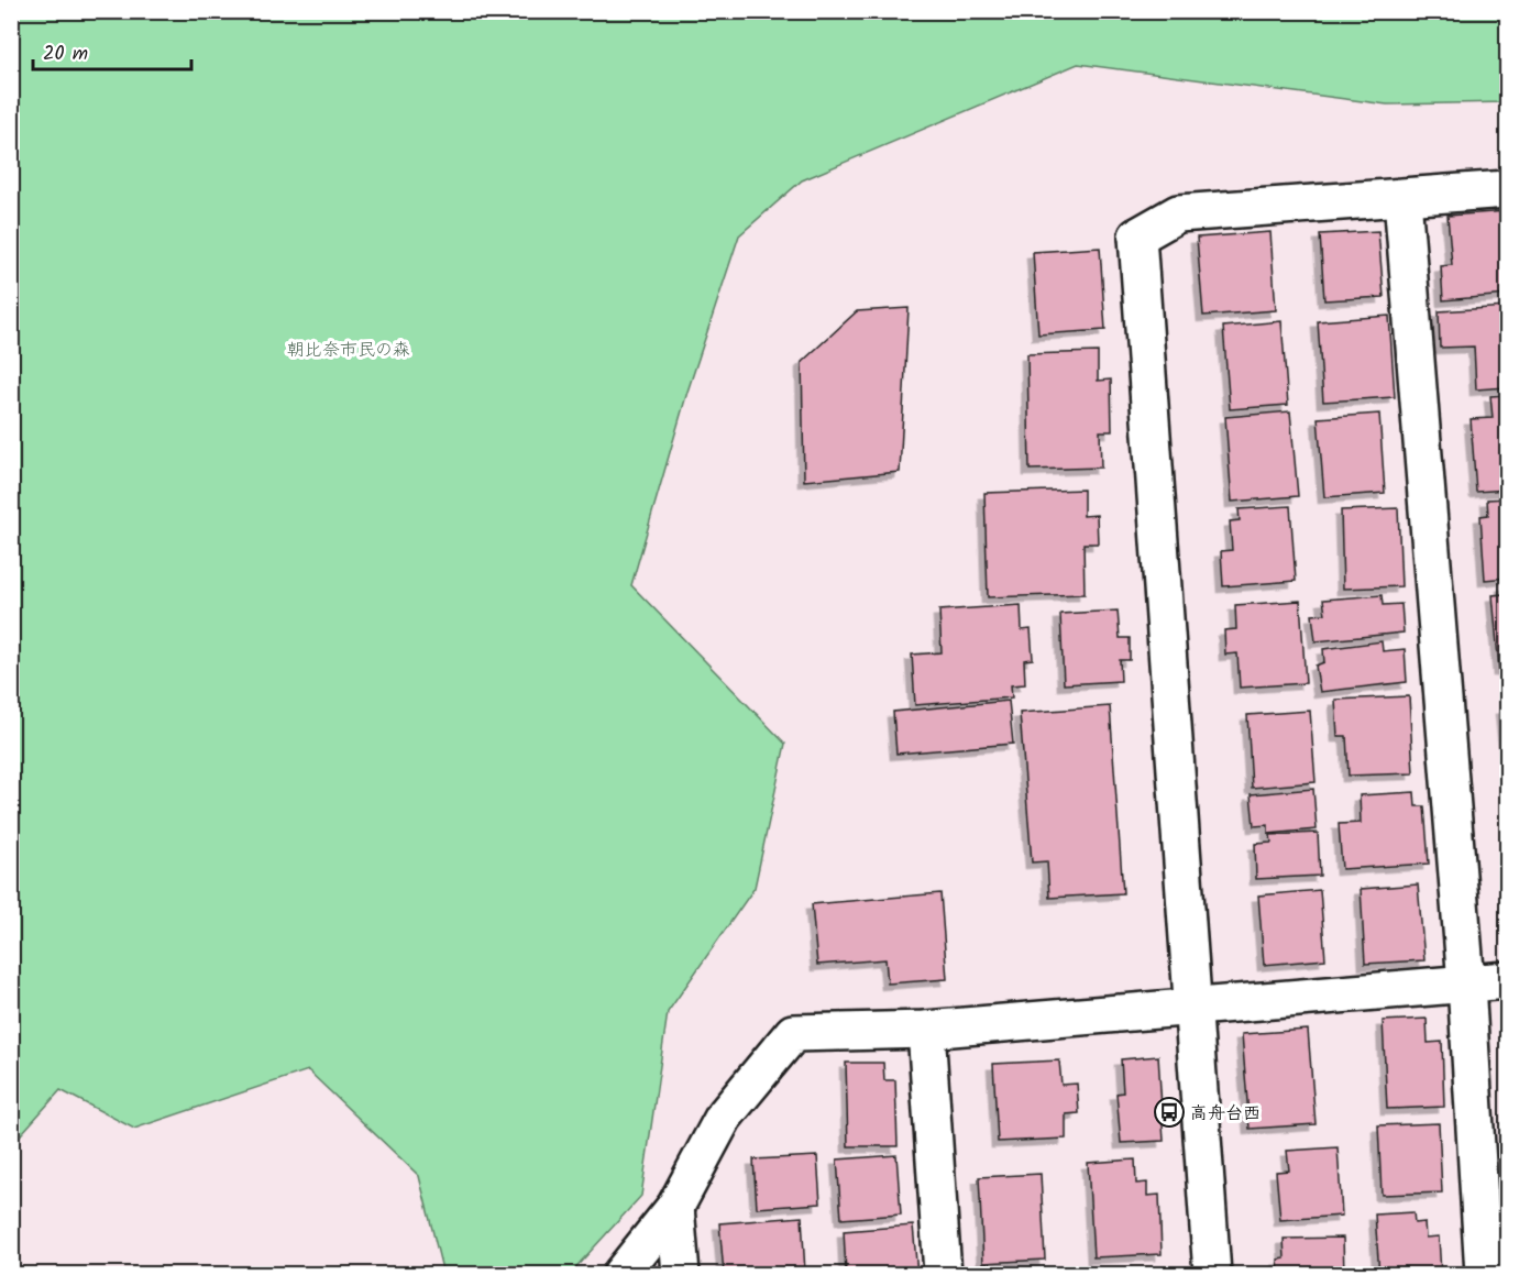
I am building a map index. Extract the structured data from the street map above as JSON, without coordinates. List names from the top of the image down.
{
  "parks": ["朝比奈市民の森"],
  "places": {
    "bus stop": ["高舟台西"]
  },
  "scale_bar": "20 m"
}
